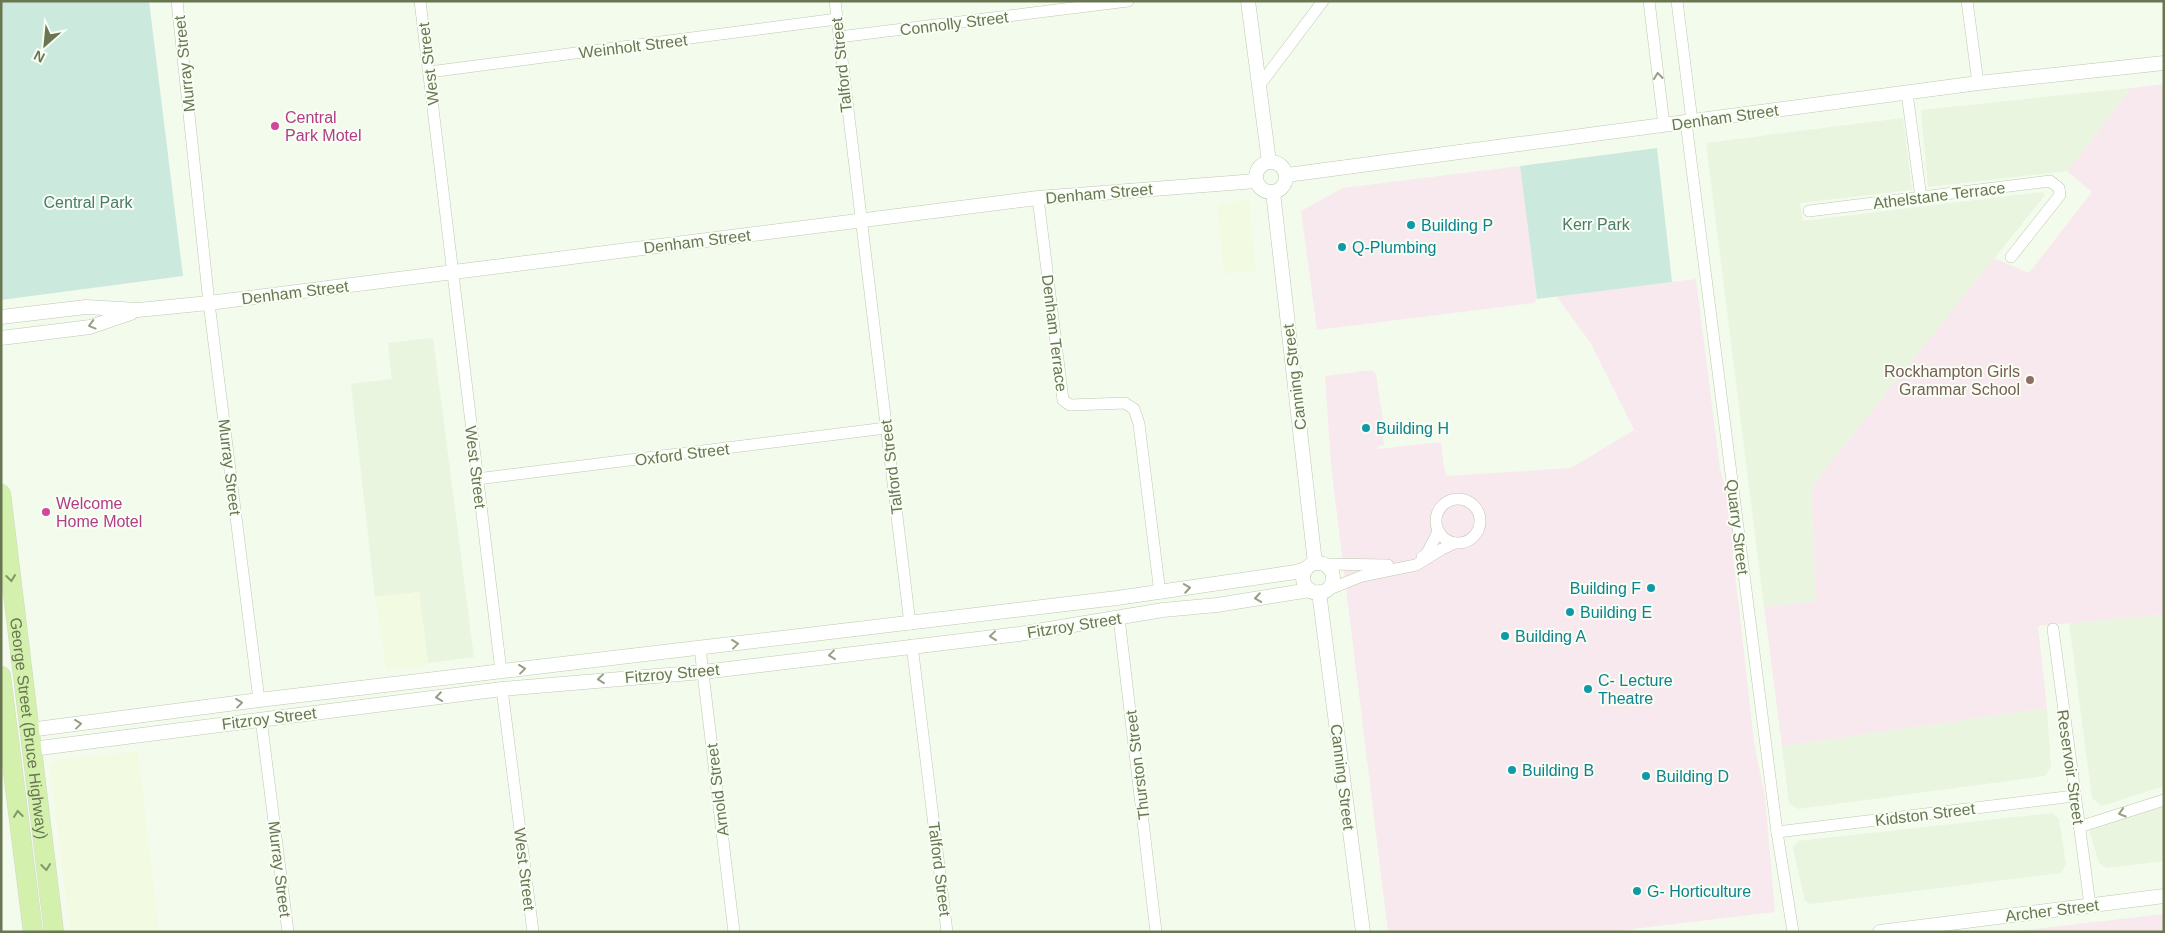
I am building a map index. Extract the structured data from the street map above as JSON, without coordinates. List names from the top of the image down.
{
  "streets": {
    "highway": ["George Street (Bruce Highway)"],
    "street": [
      "Connolly Street",
      "Weinholt Street",
      "Murray Street",
      "West Street",
      "Talford Street",
      "Denham Street",
      "Athelstane Terrace",
      "Denham Terrace",
      "Canning Street",
      "Oxford Street",
      "Quarry Street",
      "Fitzroy Street",
      "Thurston Street",
      "Reservoir Street",
      "Arnold Street",
      "Kidston Street",
      "Archer Street"
    ]
  },
  "crossings": [
    ["Connolly Street", "Talford Street"],
    ["Weinholt Street", "West Street"],
    ["Weinholt Street", "Talford Street"],
    ["Murray Street", "Denham Street"],
    ["Murray Street", "Fitzroy Street"],
    ["West Street", "Denham Street"],
    ["West Street", "Oxford Street"],
    ["West Street", "Fitzroy Street"],
    ["Talford Street", "Denham Street"],
    ["Talford Street", "Oxford Street"],
    ["Talford Street", "Fitzroy Street"],
    ["Denham Street", "Denham Terrace"],
    ["Denham Street", "Canning Street"],
    ["Denham Street", "Quarry Street"],
    ["Denham Terrace", "Fitzroy Street"],
    ["Canning Street", "Fitzroy Street"],
    ["Quarry Street", "Kidston Street"],
    ["Fitzroy Street", "George Street (Bruce Highway)"],
    ["Fitzroy Street", "Thurston Street"],
    ["Fitzroy Street", "Arnold Street"],
    ["Reservoir Street", "Kidston Street"],
    ["Reservoir Street", "Archer Street"]
  ],
  "parks": ["Central Park", "Kerr Park"],
  "places": [
    "Central Park Motel",
    "Building P",
    "Q-Plumbing",
    "Rockhampton Girls Grammar School",
    "Building H",
    "Welcome Home Motel",
    "Building F",
    "Building E",
    "Building A",
    "C- Lecture Theatre",
    "Building B",
    "Building D",
    "G- Horticulture"
  ],
  "north": "bottom left"
}
